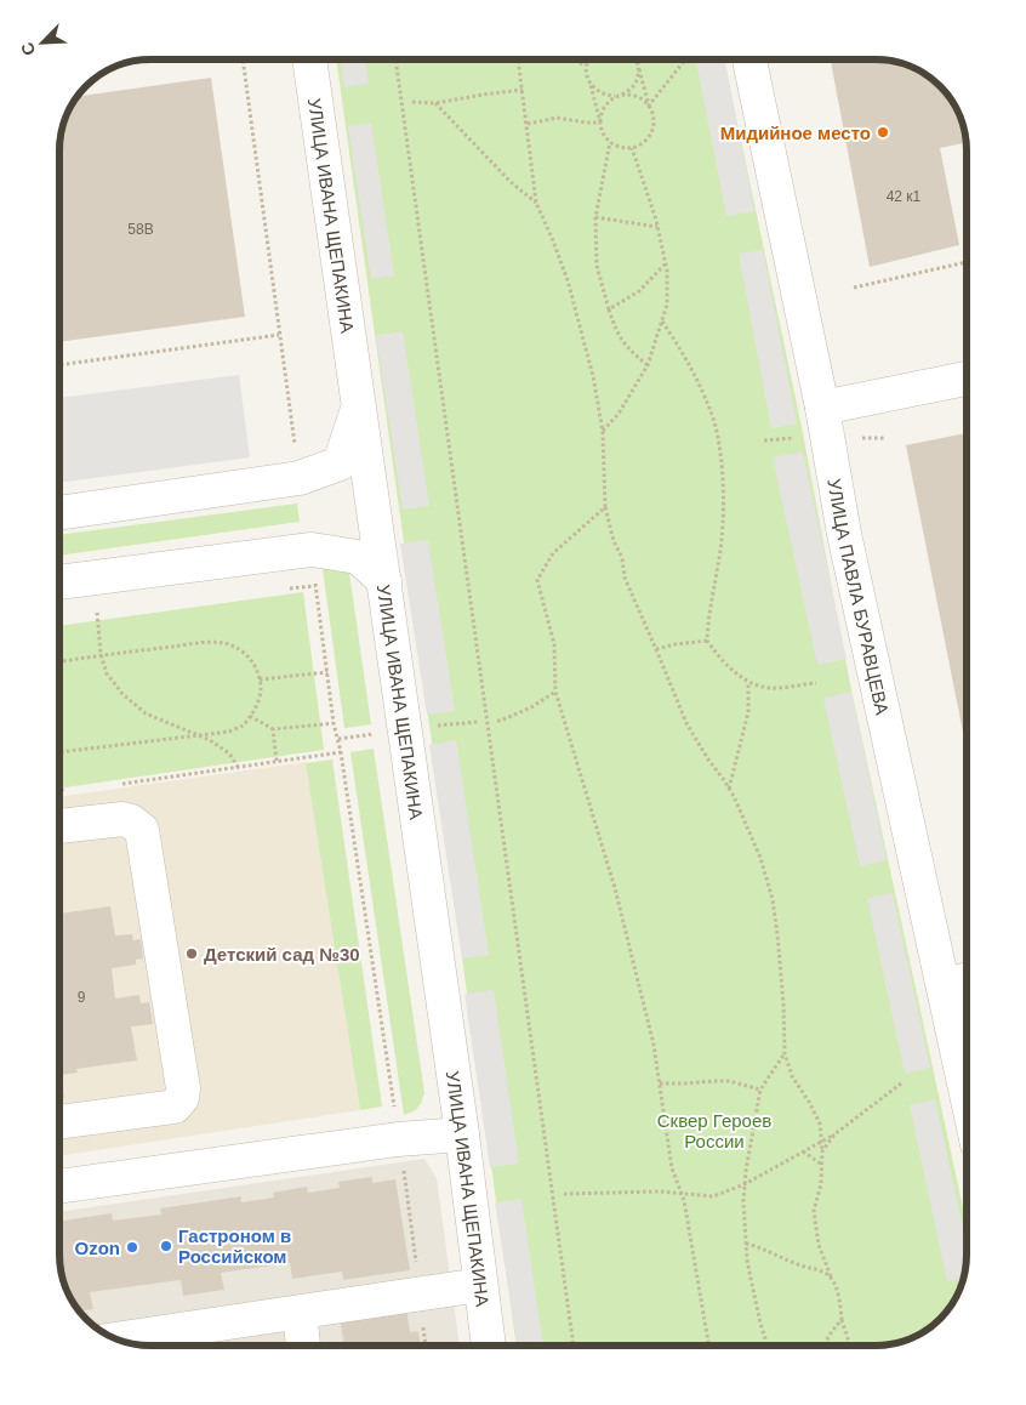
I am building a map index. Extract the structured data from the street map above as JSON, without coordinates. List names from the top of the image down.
{
  "streets": {
    "street": ["УЛИЦА ИВАНА ЩЕПАКИНА", "УЛИЦА ПАВЛА БУРАВЦЕВА"]
  },
  "parks": ["Сквер Героев России"],
  "places": [
    "Мидийное место",
    "Детский сад №30",
    "Гастроном в Российском",
    "Ozon"
  ],
  "house_numbers": ["42 к1", "58В", "9"],
  "north": "bottom left"
}
